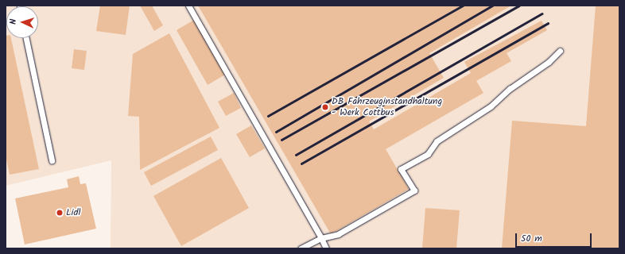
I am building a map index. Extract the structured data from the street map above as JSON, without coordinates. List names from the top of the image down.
{
  "places": ["DB Fahrzeuginstandhaltung - Werk Cottbus", "Lidl"],
  "scale_bar": "50 m",
  "north": "left"
}
